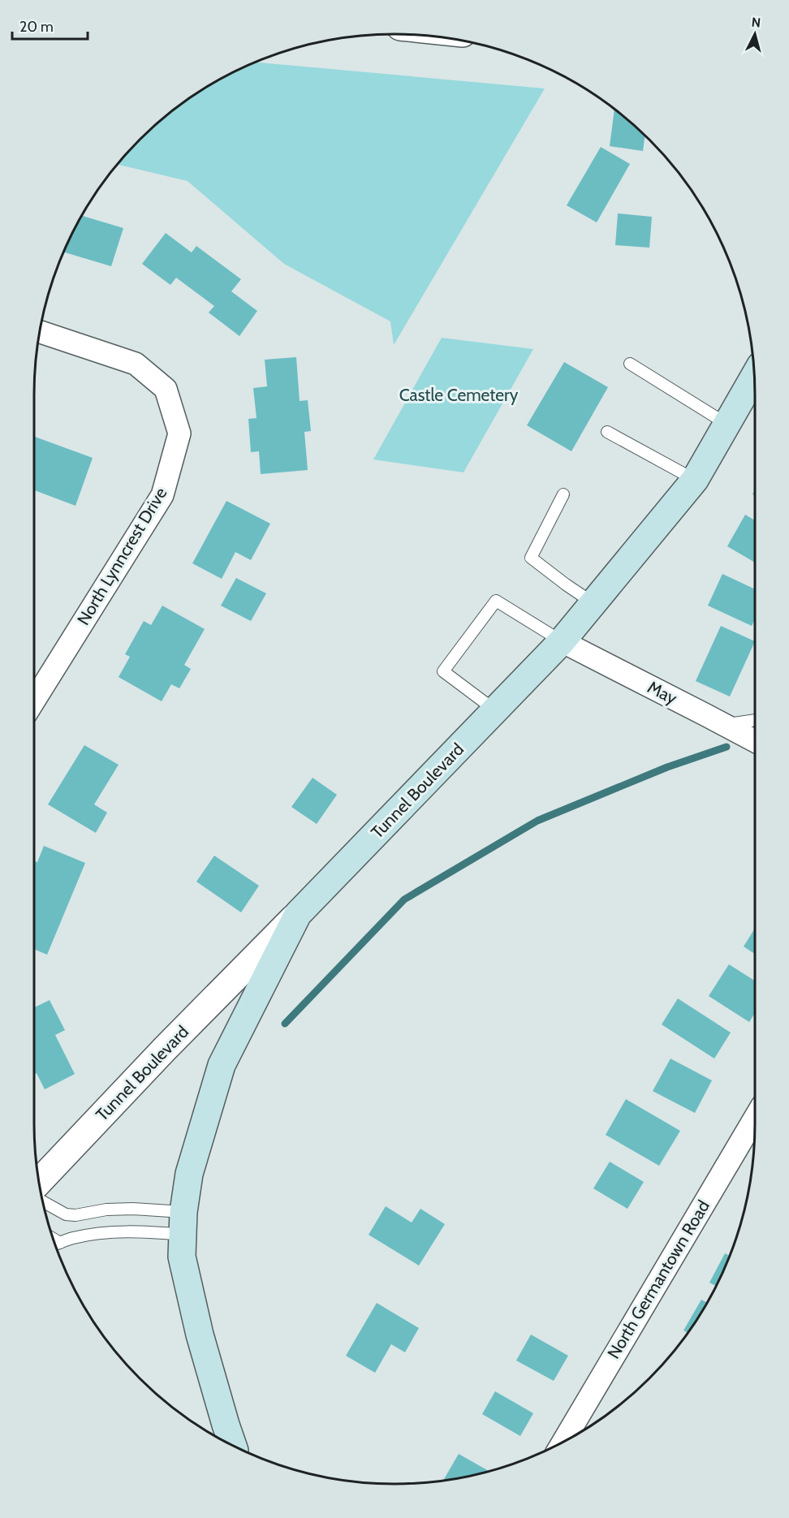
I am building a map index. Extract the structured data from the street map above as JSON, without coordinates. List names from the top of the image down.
{
  "streets": {
    "main road": ["Tunnel Boulevard"],
    "street": ["North Lynncrest Drive", "May", "North Germantown Road"]
  },
  "crossings": [
    ["May", "Tunnel Boulevard"]
  ],
  "parks": ["Castle Cemetery"],
  "scale_bar": "20 m",
  "north": "top"
}
